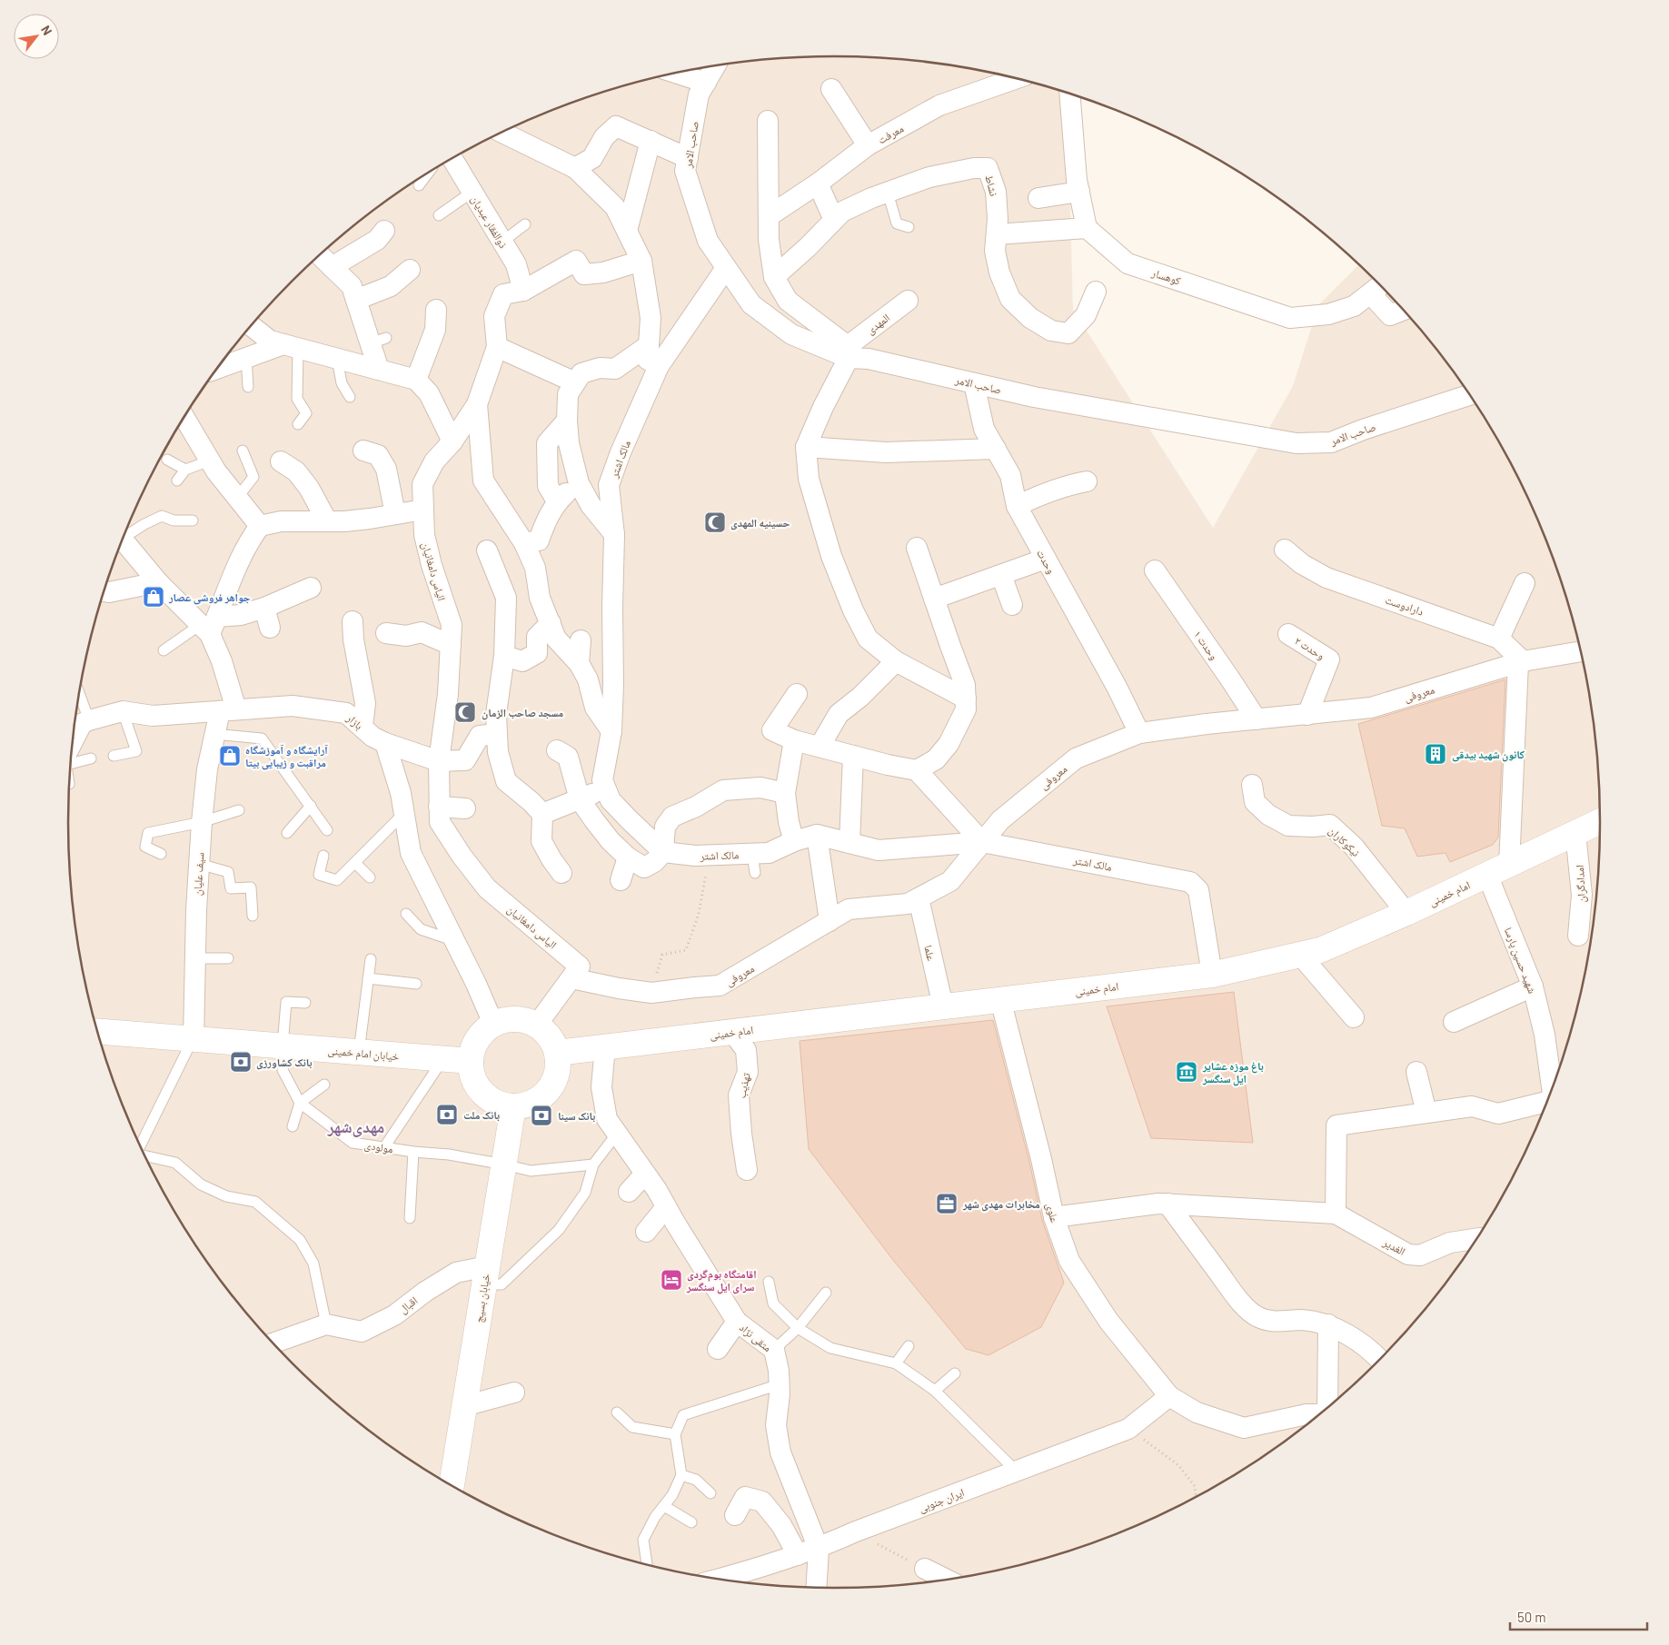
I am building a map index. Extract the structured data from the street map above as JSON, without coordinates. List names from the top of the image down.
{
  "streets": {
    "street": [
      "معرفت",
      "صاحب الامر",
      "نشاط",
      "ذوالفقار عبدیان",
      "کوهسار",
      "المهدی",
      "مالک اشتر",
      "وحدت",
      "الیاس دامغانیان",
      "دارادوست",
      "وحدت ۱",
      "وحدت ۲",
      "معروفی",
      "بازار",
      "نیکوکاران",
      "سیف علیان",
      "امدادگران",
      "امام خمینی",
      "علما",
      "شهید حسین پارسا",
      "خیابان امام خمینی",
      "تهذیب",
      "علوی",
      "الغدیر",
      "خیابان بسیج",
      "اقبال",
      "متقی نژاد",
      "ایران جنوبی"
    ],
    "lane": ["مولودی"]
  },
  "crossings": [
    ["صاحب الامر", "المهدی"],
    ["صاحب الامر", "مالک اشتر"],
    ["صاحب الامر", "وحدت"],
    ["ذوالفقار عبدیان", "الیاس دامغانیان"],
    ["مالک اشتر", "معروفی"],
    ["مالک اشتر", "امام خمینی"],
    ["وحدت", "معروفی"],
    ["الیاس دامغانیان", "معروفی"],
    ["الیاس دامغانیان", "بازار"],
    ["دارادوست", "معروفی"],
    ["وحدت ۱", "معروفی"],
    ["وحدت ۲", "معروفی"],
    ["معروفی", "علما"],
    ["بازار", "سیف علیان"],
    ["نیکوکاران", "امام خمینی"],
    ["سیف علیان", "خیابان امام خمینی"],
    ["امدادگران", "امام خمینی"],
    ["امام خمینی", "علما"],
    ["امام خمینی", "شهید حسین پارسا"],
    ["امام خمینی", "خیابان امام خمینی"],
    ["امام خمینی", "تهذیب"],
    ["امام خمینی", "علوی"],
    ["امام خمینی", "خیابان بسیج"],
    ["امام خمینی", "متقی نژاد"],
    ["خیابان امام خمینی", "مولودی"],
    ["خیابان امام خمینی", "خیابان بسیج"],
    ["مولودی", "خیابان بسیج"],
    ["علوی", "ایران جنوبی"],
    ["خیابان بسیج", "اقبال"],
    ["متقی نژاد", "ایران جنوبی"]
  ],
  "districts": ["مهدی‌شهر"],
  "places": {
    "mosque": ["حسینیه المهدی", "مسجد صاحب الزمان"],
    "shop": ["جواهر فروشی عصار", "آرایشگاه و آموزشگاه مراقبت و زیبایی بیتا"],
    "building": ["کانون شهید بیدقی"],
    "bank": ["بانک کشاورزی", "بانک ملت", "بانک سینا"],
    "museum": ["باغ موزه عشایر ایل سنگسر"],
    "office": ["مخابرات مهدی شهر"],
    "hotel": ["اقامتگاه بوم‌گردی سرای ایل سنگسر"]
  },
  "scale_bar": "50 m",
  "north": "top right"
}
